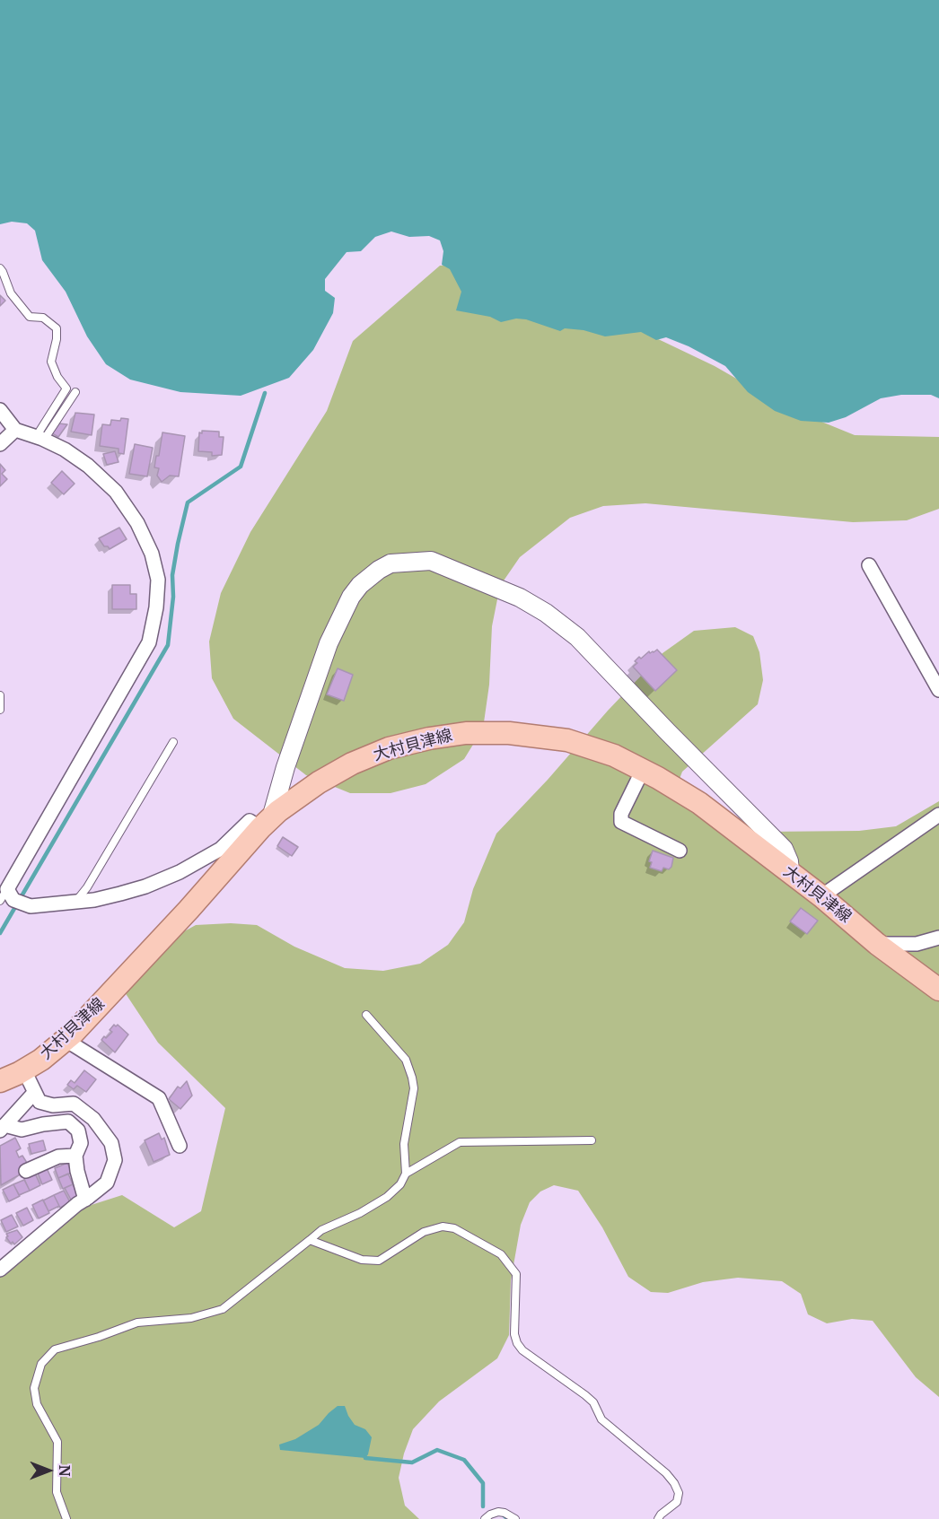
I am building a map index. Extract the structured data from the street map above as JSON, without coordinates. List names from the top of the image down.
{
  "streets": {
    "main road": ["大村貝津線"]
  },
  "north": "right"
}
